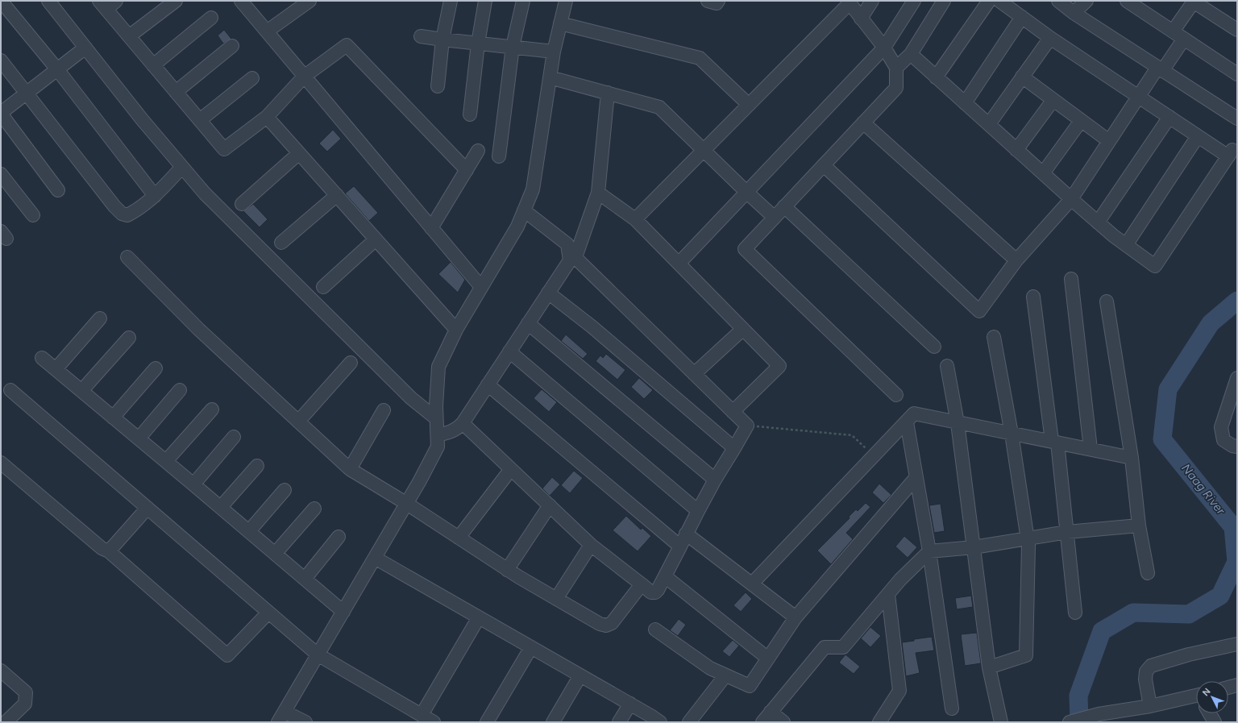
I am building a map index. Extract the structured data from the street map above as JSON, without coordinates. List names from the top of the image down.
{
  "water": ["Naag River"],
  "north": "top left"
}
